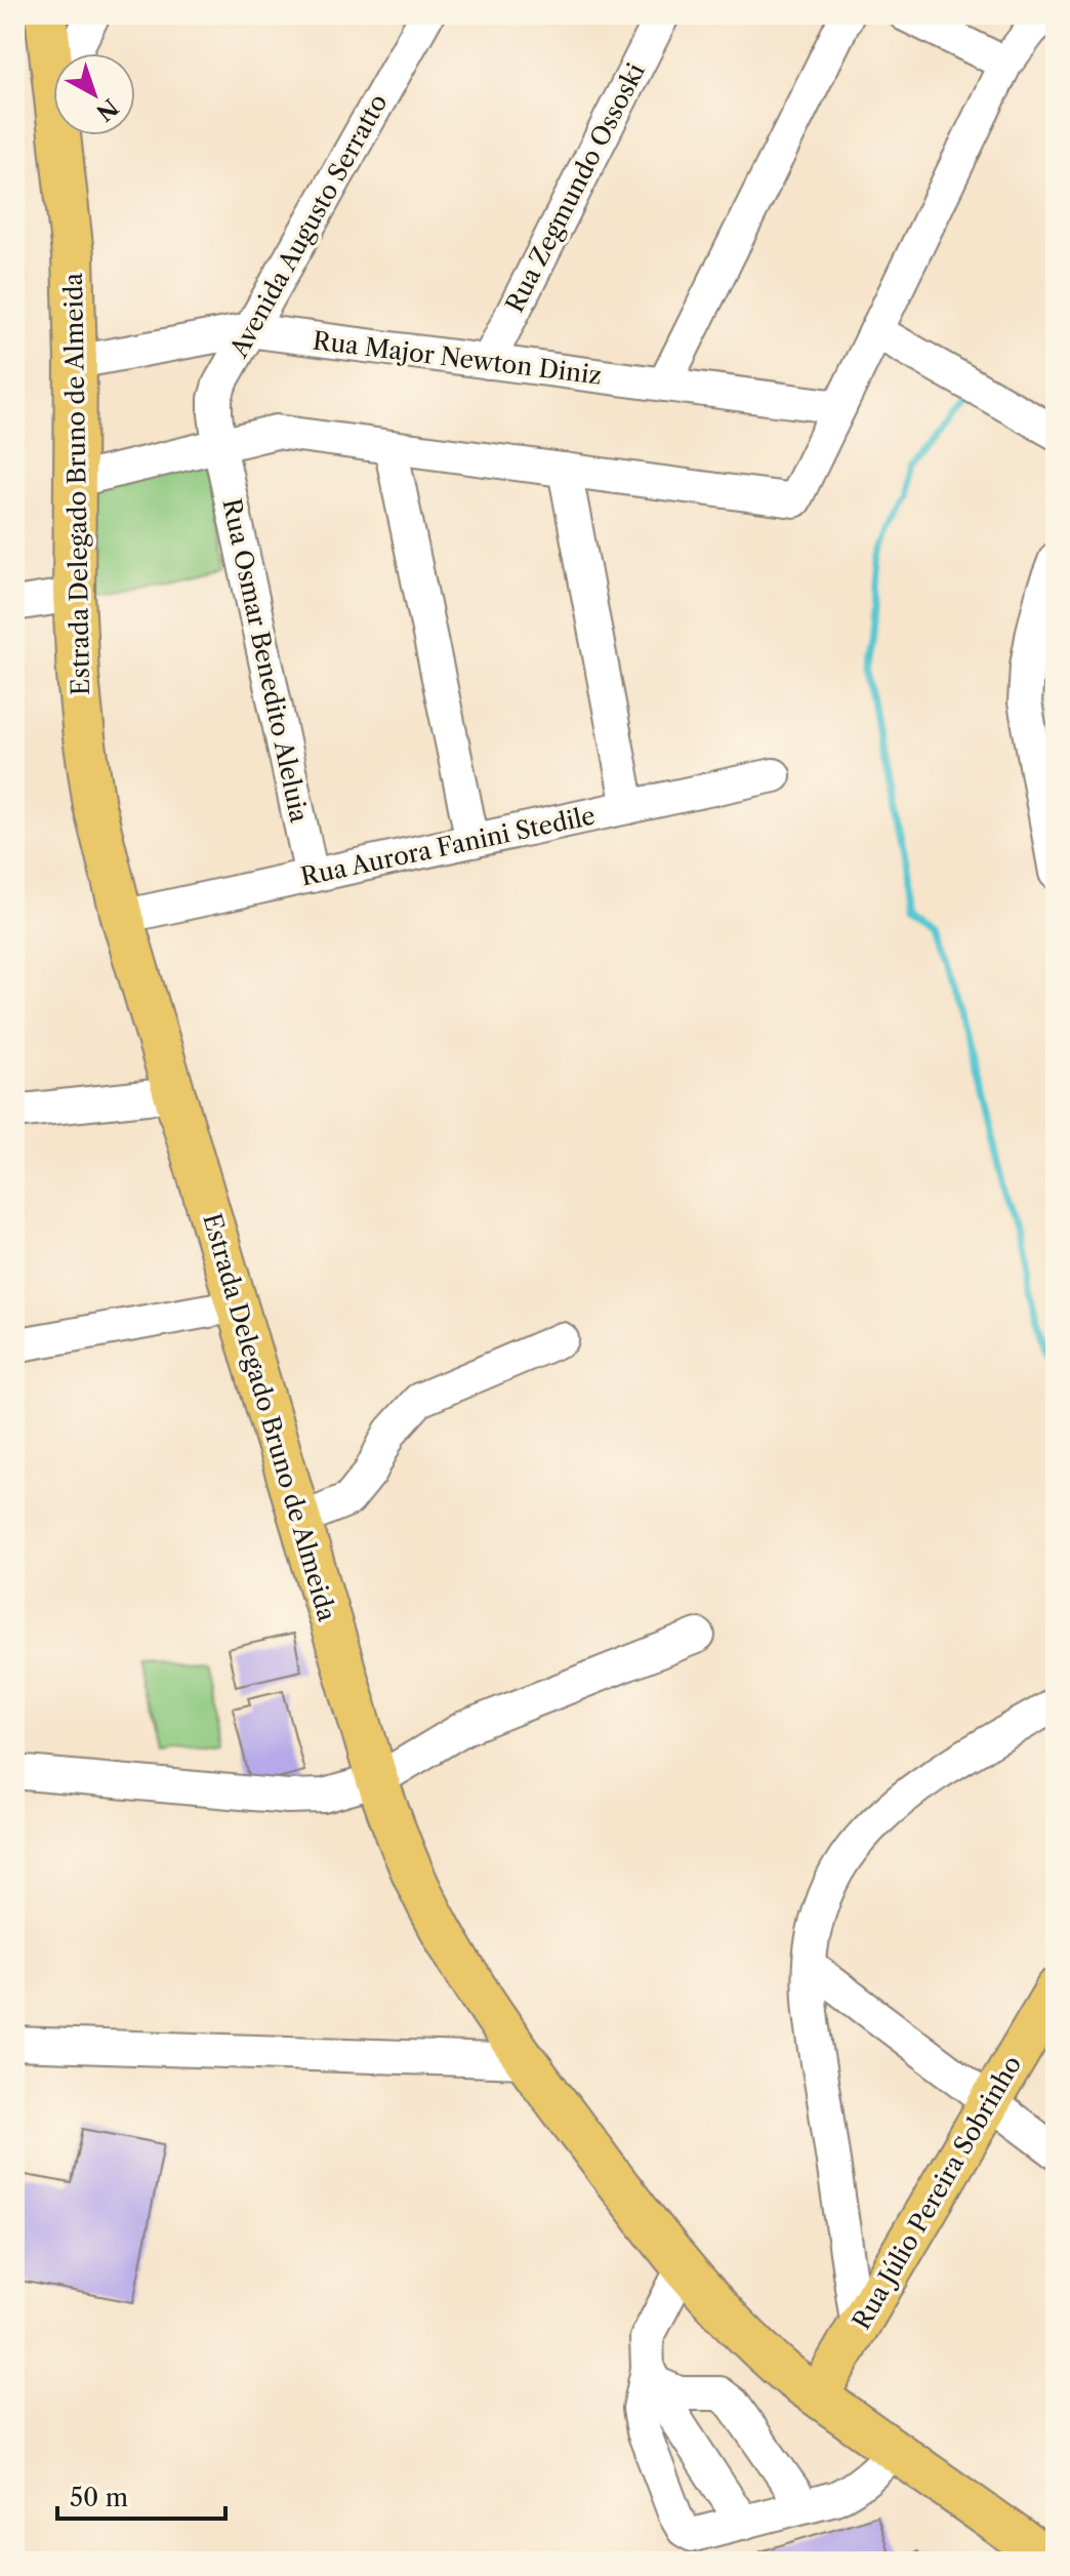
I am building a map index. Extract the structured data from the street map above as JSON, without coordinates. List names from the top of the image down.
{
  "streets": {
    "main road": ["Estrada Delegado Bruno de Almeida", "Rua Júlio Pereira Sobrinho"],
    "street": [
      "Rua Zegmundo Ossoski",
      "Avenida Augusto Serratto",
      "Rua Major Newton Diniz",
      "Rua Osmar Benedito Aleluia",
      "Rua Aurora Fanini Stedile"
    ]
  },
  "crossings": [
    ["Rua Zegmundo Ossoski", "Rua Major Newton Diniz"],
    ["Avenida Augusto Serratto", "Rua Major Newton Diniz"],
    ["Avenida Augusto Serratto", "Rua Osmar Benedito Aleluia"],
    ["Rua Major Newton Diniz", "Estrada Delegado Bruno de Almeida"],
    ["Estrada Delegado Bruno de Almeida", "Rua Aurora Fanini Stedile"],
    ["Estrada Delegado Bruno de Almeida", "Rua Júlio Pereira Sobrinho"],
    ["Rua Osmar Benedito Aleluia", "Rua Aurora Fanini Stedile"]
  ],
  "scale_bar": "50 m",
  "north": "bottom right"
}
